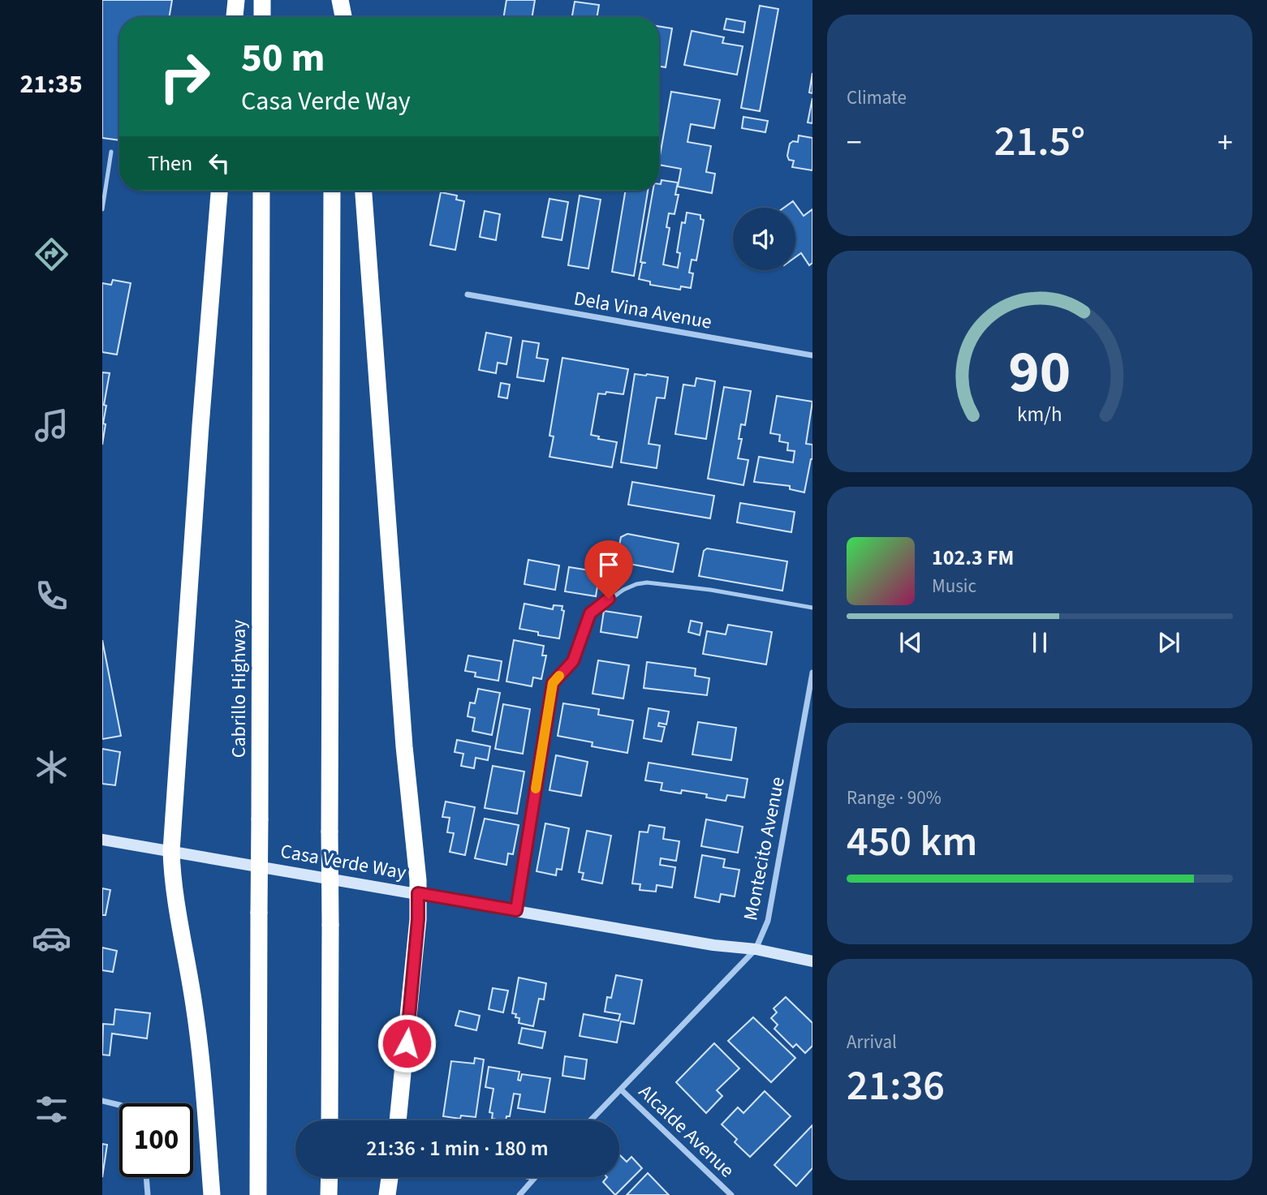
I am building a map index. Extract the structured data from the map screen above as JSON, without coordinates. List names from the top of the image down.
{
  "streets": {
    "highway": ["Cabrillo Highway"],
    "main road": ["Casa Verde Way"],
    "street": ["Dela Vina Avenue", "Montecito Avenue", "Alcalde Avenue"]
  },
  "crossings": [
    ["Montecito Avenue", "Casa Verde Way"],
    ["Montecito Avenue", "Alcalde Avenue"]
  ],
  "page": {
    "tabs": "21:35",
    "tile": [
      "Climate",
      ["Range · 90%", "450 km"],
      ["Arrival", "21:36"]
    ],
    "turn": ["50 m", "Casa Verde Way"],
    "heat": ["−", "21.5°", "+"],
    "then": "Then",
    "song": ["102.3 FM", "Music"],
    "limit": "100",
    "trip": "21:36 · 1 min · 180 m",
    "gauge": ["90", "km/h"]
  }
}
